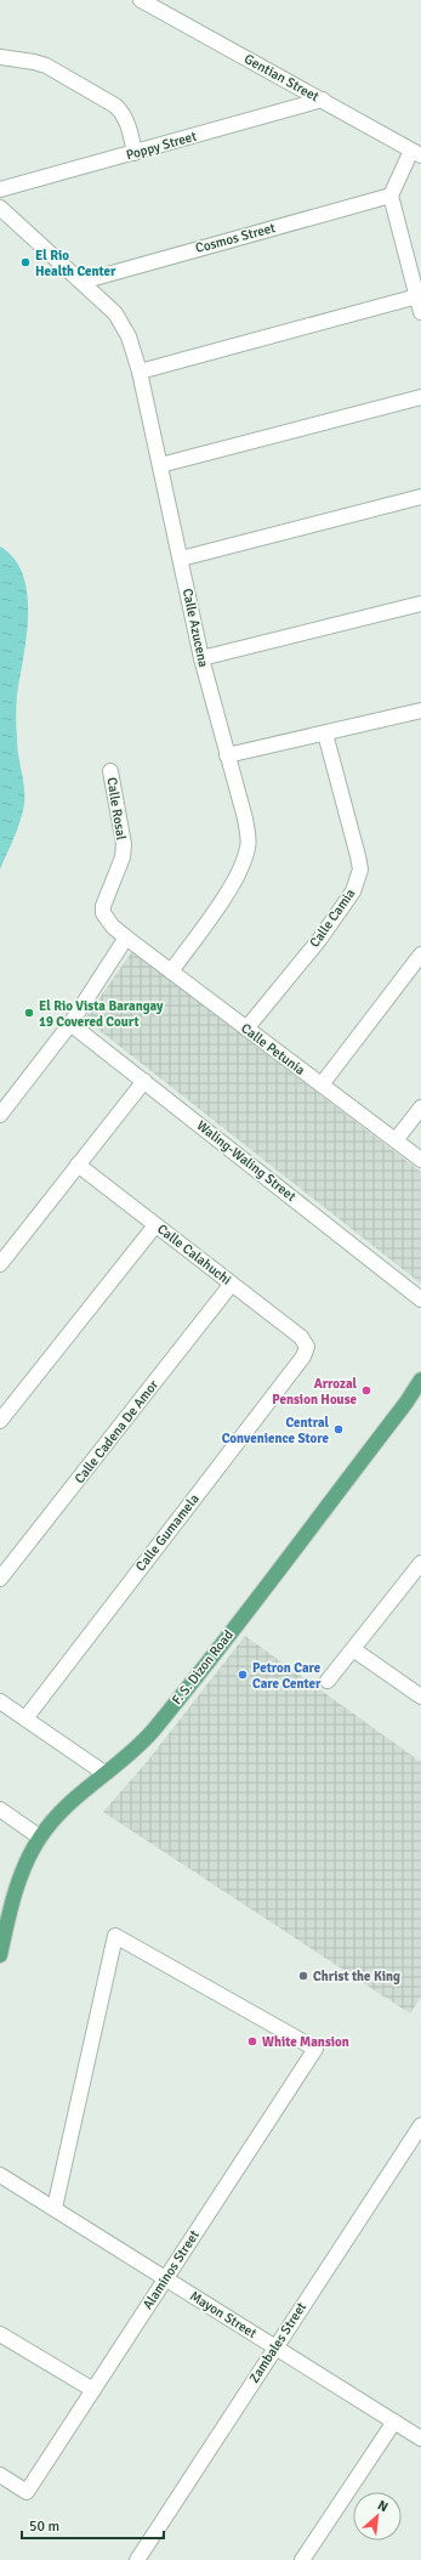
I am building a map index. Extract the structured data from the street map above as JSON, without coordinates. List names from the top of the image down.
{
  "streets": {
    "main road": ["F. S. Dizon Road"],
    "street": [
      "Gentian Street",
      "Poppy Street",
      "Cosmos Street",
      "Calle Azucena",
      "Calle Rosal",
      "Calle Camia",
      "Calle Petunia",
      "Waling-Waling Street",
      "Calle Calahuchi",
      "Calle Cadena De Amor",
      "Calle Gumamela",
      "Alaminos Street",
      "Mayon Street",
      "Zambales Street"
    ]
  },
  "crossings": [
    ["Gentian Street", "Poppy Street"],
    ["Cosmos Street", "Calle Azucena"],
    ["Calle Azucena", "Calle Petunia"],
    ["Calle Rosal", "Calle Petunia"],
    ["Calle Camia", "Calle Petunia"],
    ["Calle Calahuchi", "Calle Cadena De Amor"],
    ["Calle Calahuchi", "Calle Gumamela"],
    ["Alaminos Street", "Mayon Street"],
    ["Mayon Street", "Zambales Street"]
  ],
  "places": [
    "El Rio Health Center",
    "El Rio Vista Barangay 19 Covered Court",
    "Arrozal Pension House",
    "Central Convenience Store",
    "Petron Care Care Center",
    "Christ the King",
    "White Mansion"
  ],
  "scale_bar": "50 m",
  "north": "top right"
}
